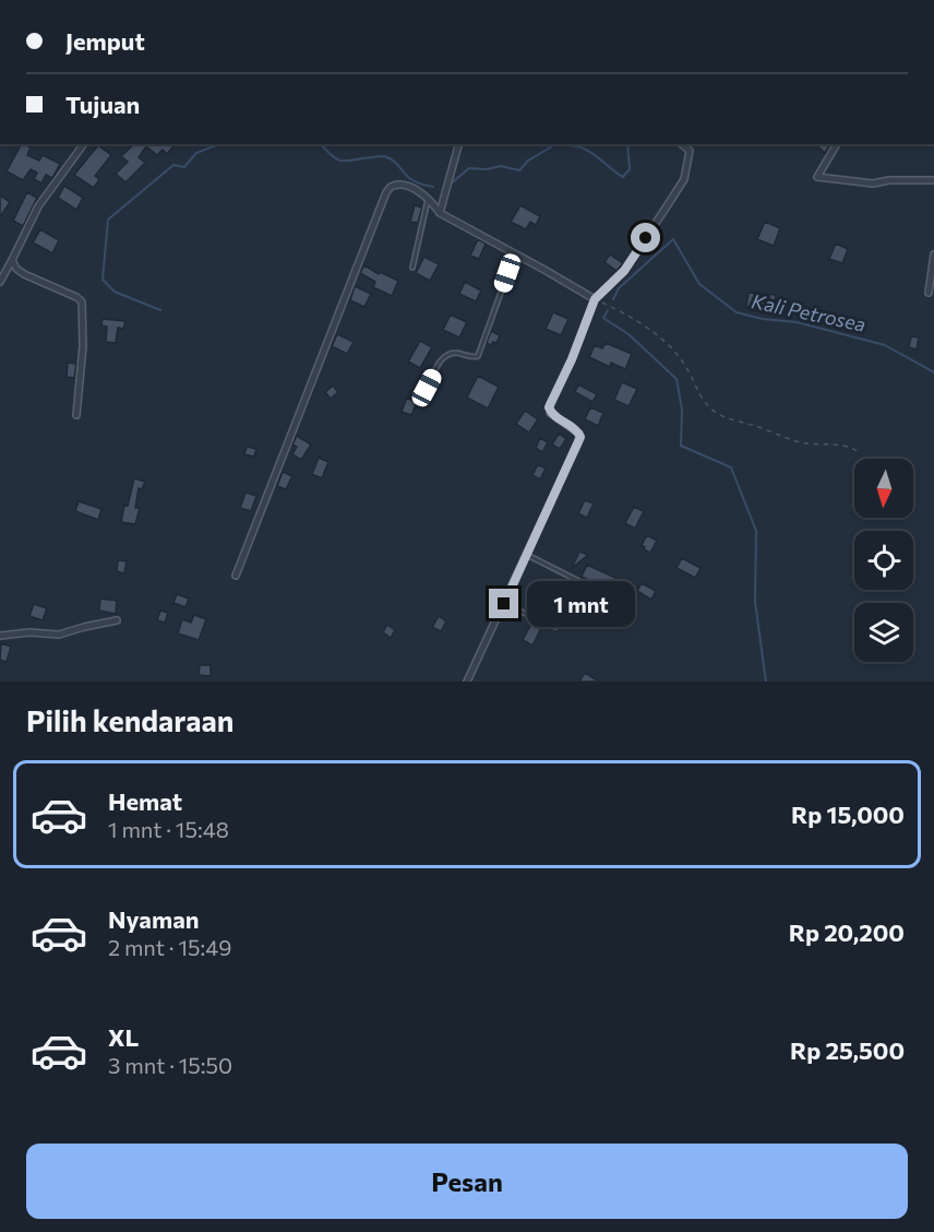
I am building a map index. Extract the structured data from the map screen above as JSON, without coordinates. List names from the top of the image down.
{
  "water": ["Kali Petrosea"],
  "north": "bottom",
  "page": {
    "banner": ["Jemput", "Tujuan"],
    "bubble": "1 mnt",
    "heading": "Pilih kendaraan",
    "list": [
      {
        "name": "Hemat",
        "note": "1 mnt · 15:48",
        "value": "Rp 15,000"
      },
      {
        "name": "Nyaman",
        "note": "2 mnt · 15:49",
        "value": "Rp 20,200"
      },
      {
        "name": "XL",
        "note": "3 mnt · 15:50",
        "value": "Rp 25,500"
      }
    ],
    "buttons": "Pesan"
  }
}
